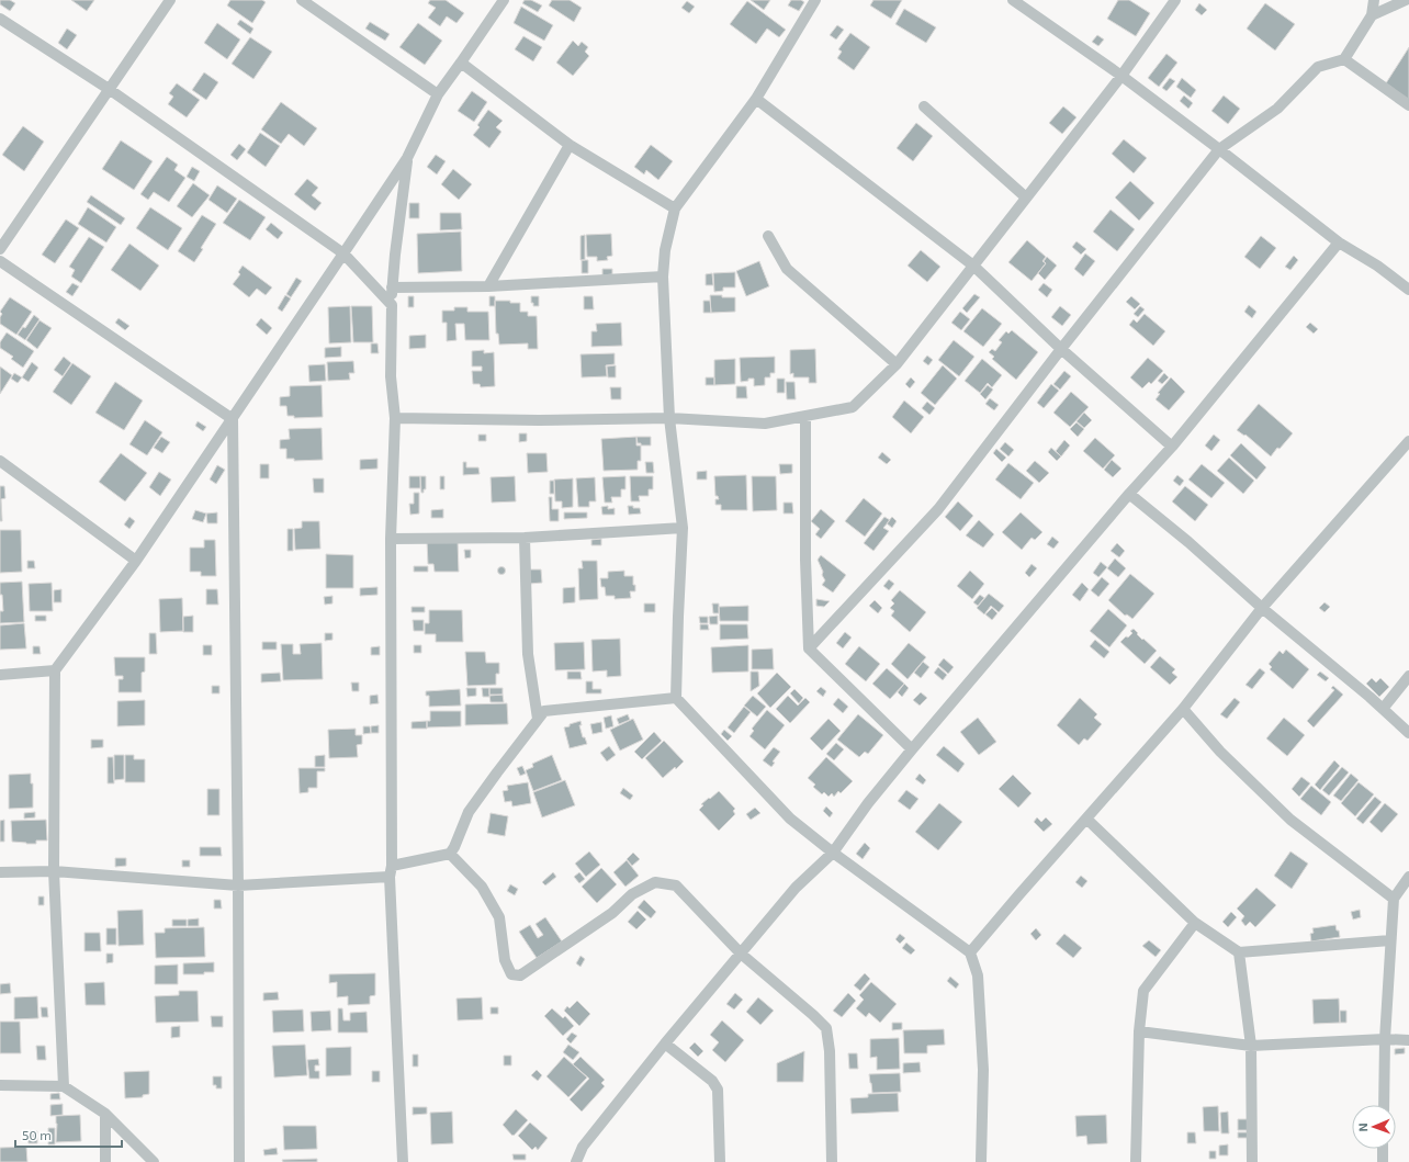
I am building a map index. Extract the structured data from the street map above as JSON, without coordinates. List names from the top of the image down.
{
  "scale_bar": "50 m",
  "north": "left"
}
